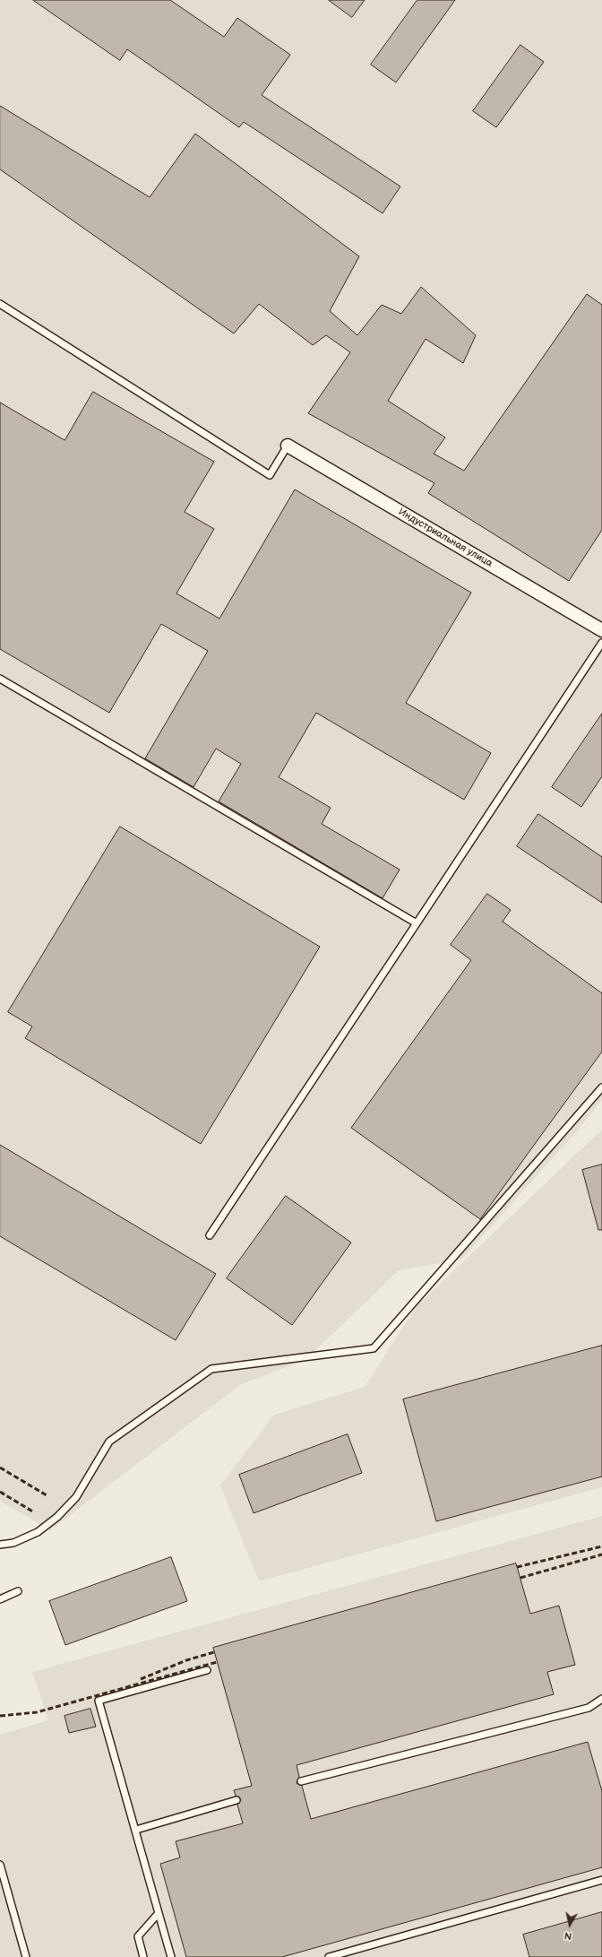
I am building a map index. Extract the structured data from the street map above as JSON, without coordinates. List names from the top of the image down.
{
  "streets": {
    "street": ["Индустриальная улица"]
  },
  "north": "bottom"
}
